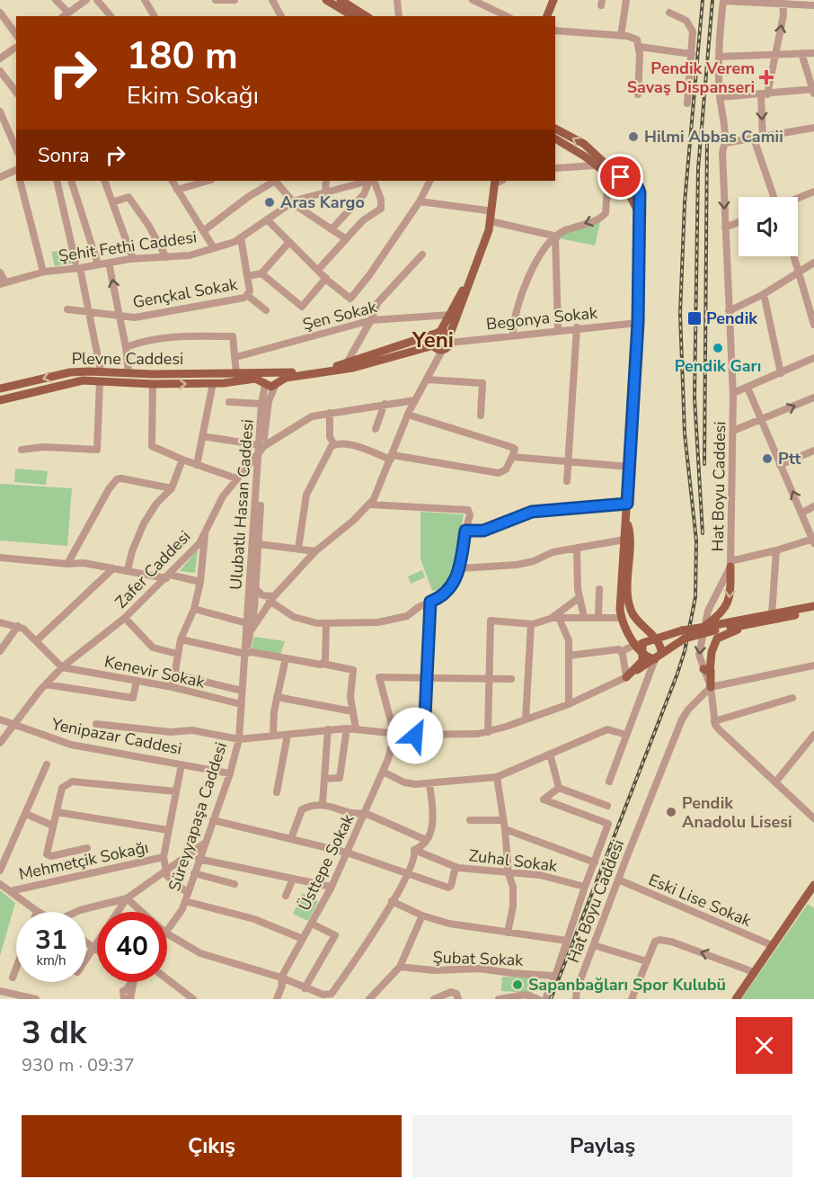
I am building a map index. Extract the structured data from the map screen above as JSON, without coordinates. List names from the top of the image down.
{
  "streets": {
    "main road": ["Plevne Caddesi"],
    "street": [
      "Şehit Fethi Caddesi",
      "Gençkal Sokak",
      "Şen Sokak",
      "Begonya Sokak",
      "Hat Boyu Caddesi",
      "Ulubatlı Hasan Caddesi",
      "Zafer Caddesi",
      "Kenevir Sokak",
      "Yenipazar Caddesi",
      "Süreyyapaşa Caddesi",
      "Mehmetçik Sokağı",
      "Zuhal Sokak",
      "Üsttepe Sokak",
      "Eski Lise Sokak",
      "Şubat Sokak"
    ]
  },
  "crossings": [
    ["Şehit Fethi Caddesi", "Gençkal Sokak"],
    ["Plevne Caddesi", "Ulubatlı Hasan Caddesi"],
    ["Hat Boyu Caddesi", "Eski Lise Sokak"],
    ["Ulubatlı Hasan Caddesi", "Zafer Caddesi"],
    ["Ulubatlı Hasan Caddesi", "Süreyyapaşa Caddesi"],
    ["Zafer Caddesi", "Kenevir Sokak"],
    ["Zafer Caddesi", "Yenipazar Caddesi"],
    ["Zafer Caddesi", "Süreyyapaşa Caddesi"],
    ["Kenevir Sokak", "Süreyyapaşa Caddesi"],
    ["Yenipazar Caddesi", "Süreyyapaşa Caddesi"]
  ],
  "districts": ["Yeni"],
  "places": {
    "health": ["Pendik Verem Savaş Dispanseri"],
    "other": [
      "Hilmi Abbas Camii",
      "Aras Kargo",
      "Pendik Garı",
      "Ptt",
      "Pendik Anadolu Lisesi",
      "Sapanbağları Spor Kulubü"
    ],
    "transit": ["Pendik"]
  },
  "page": {
    "turn": ["180 m", "Ekim Sokağı"],
    "then": "Sonra",
    "speed": "31 km/h",
    "limit": "40",
    "heading": ["3 dk", "930 m · 09:37"],
    "buttons": ["Çıkış", "Paylaş"]
  }
}
